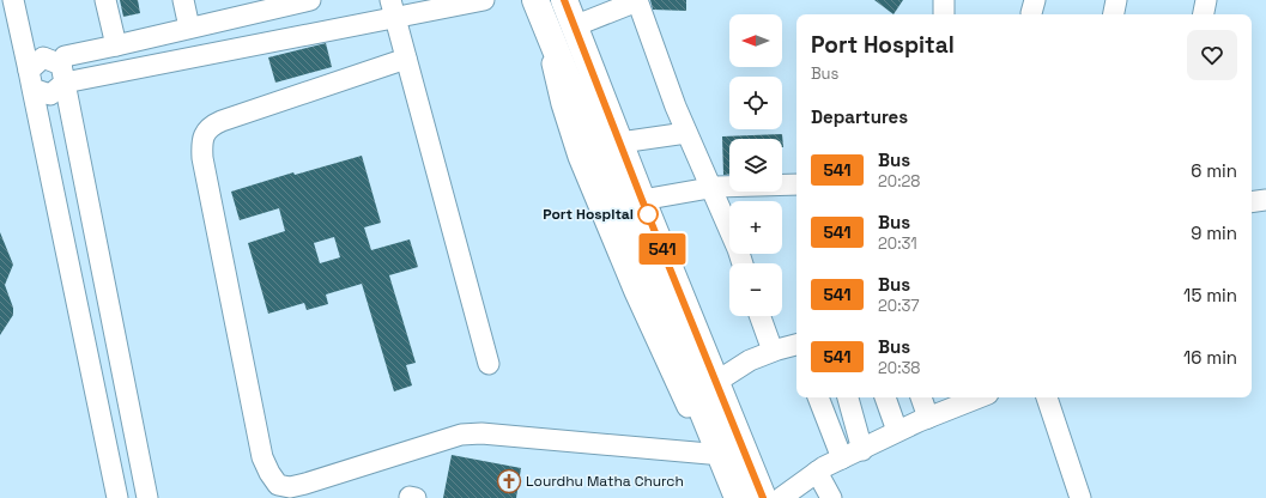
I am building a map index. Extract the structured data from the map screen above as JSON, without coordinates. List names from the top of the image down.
{
  "places": {
    "other": ["Port Hospital"],
    "church": ["Lourdhu Matha Church"]
  },
  "lines": ["bus line 541"],
  "north": "left",
  "page": {
    "on_map": "541",
    "map_buttons": ["+", "−"],
    "heading": [
      ["Port Hospital", "Bus"],
      "Departures"
    ],
    "list": [
      {
        "mark": "541",
        "name": "Bus",
        "note": "20:28",
        "value": "6 min"
      },
      {
        "mark": "541",
        "name": "Bus",
        "note": "20:31",
        "value": "9 min"
      },
      {
        "mark": "541",
        "name": "Bus",
        "note": "20:37",
        "value": "15 min"
      },
      {
        "mark": "541",
        "name": "Bus",
        "note": "20:38",
        "value": "16 min"
      }
    ]
  }
}
